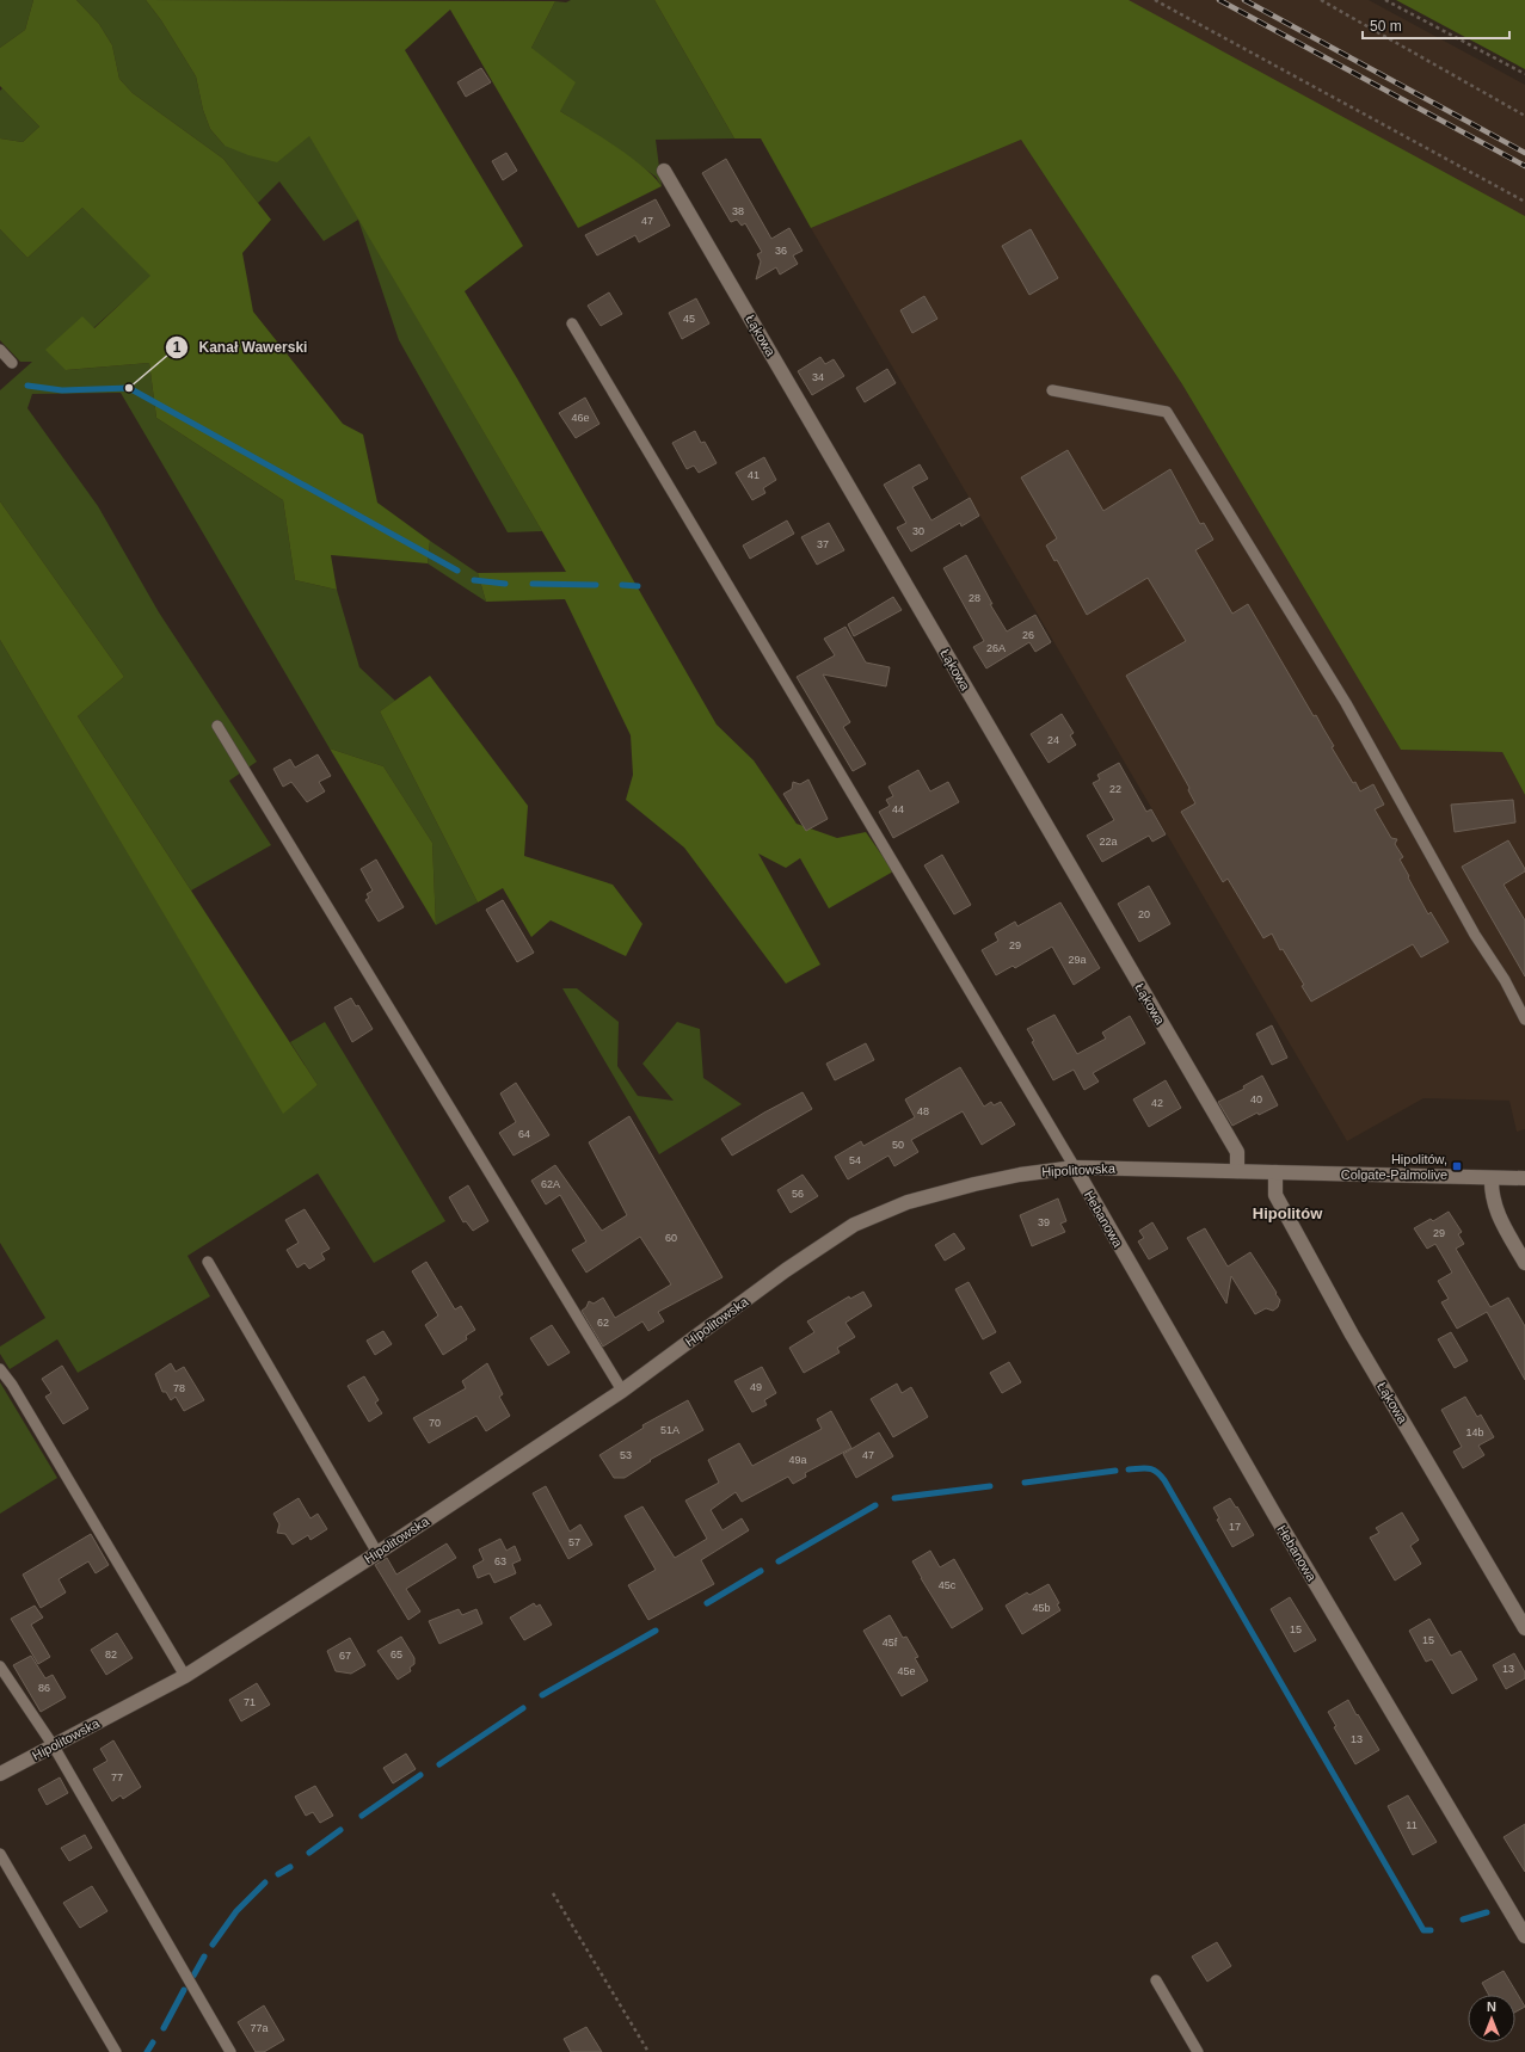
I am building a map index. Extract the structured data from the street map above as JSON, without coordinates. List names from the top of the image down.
{
  "streets": {
    "street": ["Łąkowa", "Hipolitowska", "Hebanowa"]
  },
  "crossings": [
    ["Łąkowa", "Hipolitowska"],
    ["Hipolitowska", "Hebanowa"]
  ],
  "districts": ["Hipolitów"],
  "places": {
    "other": ["Kanał Wawerski"],
    "transit": ["Hipolitów, Colgate-Palmolive"]
  },
  "house_numbers": [
    "38",
    "47",
    "36",
    "45",
    "34",
    "46e",
    "41",
    "30",
    "37",
    "28",
    "26",
    "26A",
    "24",
    "22",
    "44",
    "22a",
    "20",
    "29",
    "29a",
    "40",
    "42",
    "48",
    "64",
    "50",
    "54",
    "62A",
    "56",
    "39",
    "29",
    "60",
    "62",
    "49",
    "78",
    "70",
    "51A",
    "14b",
    "53",
    "47",
    "49a",
    "17",
    "57",
    "63",
    "45c",
    "45b",
    "15",
    "15",
    "45f",
    "82",
    "65",
    "67",
    "13",
    "45e",
    "86",
    "71",
    "13",
    "77",
    "11",
    "77a"
  ],
  "scale_bar": "50 m",
  "north": "top"
}
